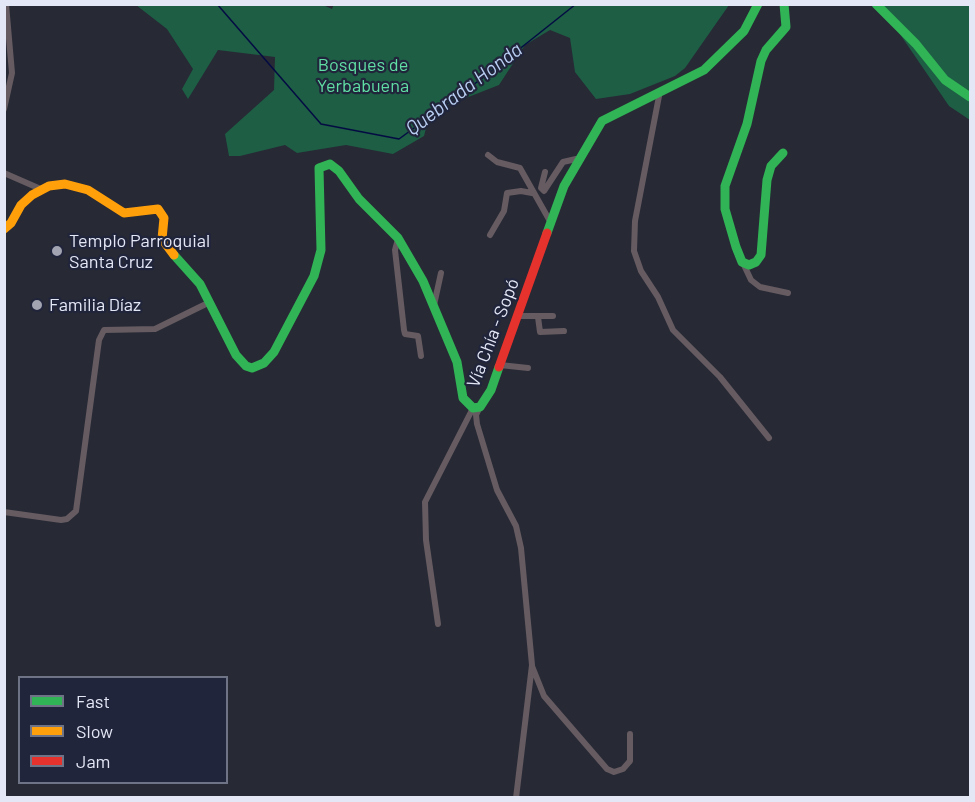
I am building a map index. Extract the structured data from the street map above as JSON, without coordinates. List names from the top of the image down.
{
  "streets": {
    "street": ["Vía Chía - Sopó"]
  },
  "water": ["Quebrada Honda"],
  "parks": ["Bosques de Yerbabuena"],
  "places": ["Templo Parroquial Santa Cruz", "Familia Díaz"],
  "legend": ["Fast", "Slow", "Jam"]
}
